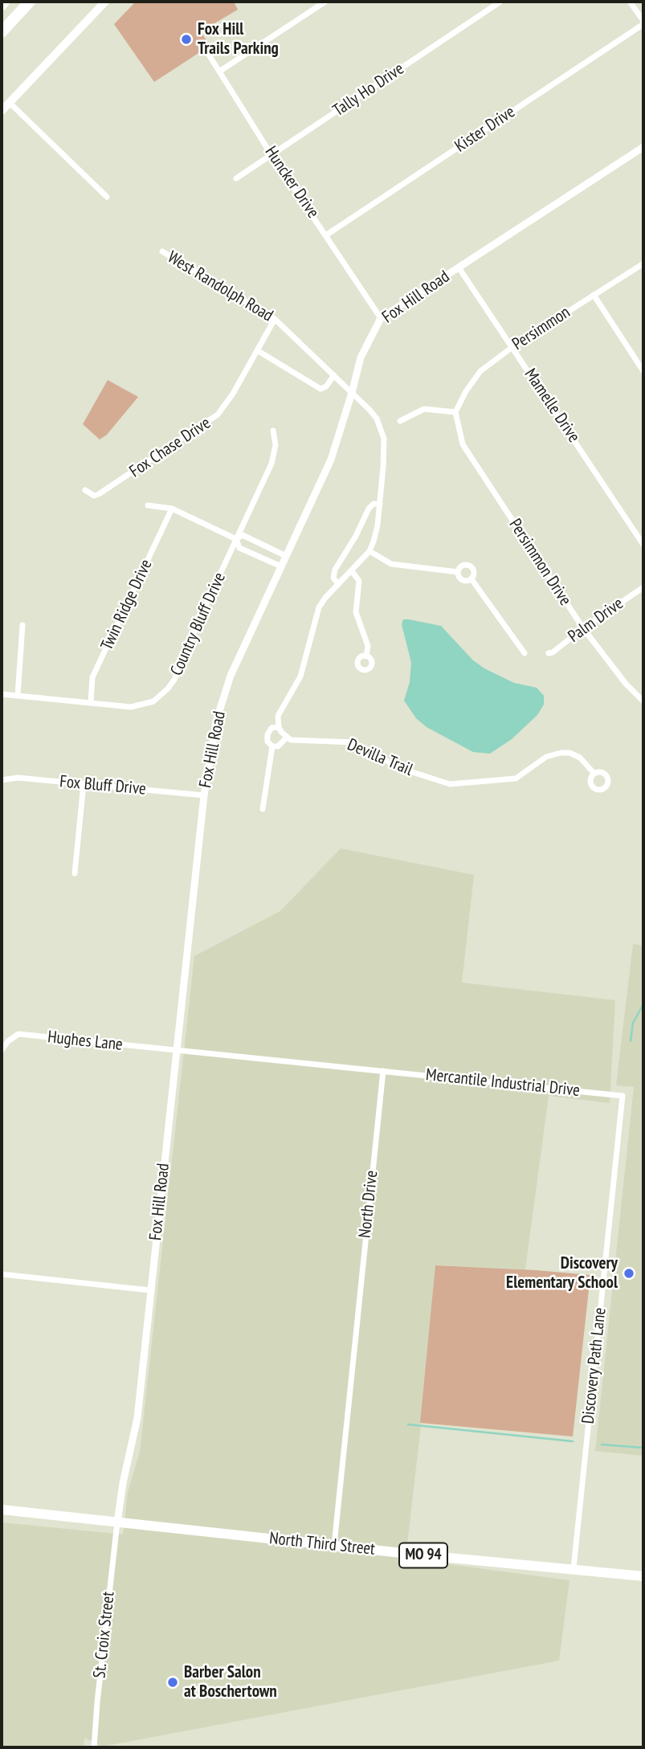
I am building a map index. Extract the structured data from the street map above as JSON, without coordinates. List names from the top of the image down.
{
  "streets": {
    "main road": ["North Third Street", "MO 94"],
    "street": [
      "Tally Ho Drive",
      "Kister Drive",
      "Huncker Drive",
      "West Randolph Road",
      "Fox Hill Road",
      "Persimmon",
      "Mamelle Drive",
      "Fox Chase Drive",
      "Persimmon Drive",
      "Twin Ridge Drive",
      "Palm Drive",
      "Country Bluff Drive",
      "Devilla Trail",
      "Fox Bluff Drive",
      "Hughes Lane",
      "Mercantile Industrial Drive",
      "North Drive",
      "Discovery Path Lane",
      "St. Croix Street"
    ]
  },
  "crossings": [
    ["Tally Ho Drive", "Huncker Drive"],
    ["Kister Drive", "Huncker Drive"],
    ["Huncker Drive", "Fox Hill Road"],
    ["West Randolph Road", "Fox Hill Road"],
    ["West Randolph Road", "Fox Chase Drive"],
    ["Fox Hill Road", "Mamelle Drive"],
    ["Fox Hill Road", "Fox Bluff Drive"],
    ["Fox Hill Road", "Hughes Lane"],
    ["Fox Hill Road", "North Third Street"],
    ["Fox Hill Road", "St. Croix Street"],
    ["Persimmon", "Mamelle Drive"],
    ["Persimmon", "Persimmon Drive"],
    ["Persimmon Drive", "Palm Drive"],
    ["Twin Ridge Drive", "Country Bluff Drive"],
    ["Mercantile Industrial Drive", "North Drive"],
    ["Mercantile Industrial Drive", "Discovery Path Lane"],
    ["North Drive", "North Third Street"],
    ["Discovery Path Lane", "North Third Street"],
    ["North Third Street", "St. Croix Street"]
  ],
  "places": ["Fox Hill Trails Parking", "Discovery Elementary School", "Barber Salon at Boschertown"]
}
